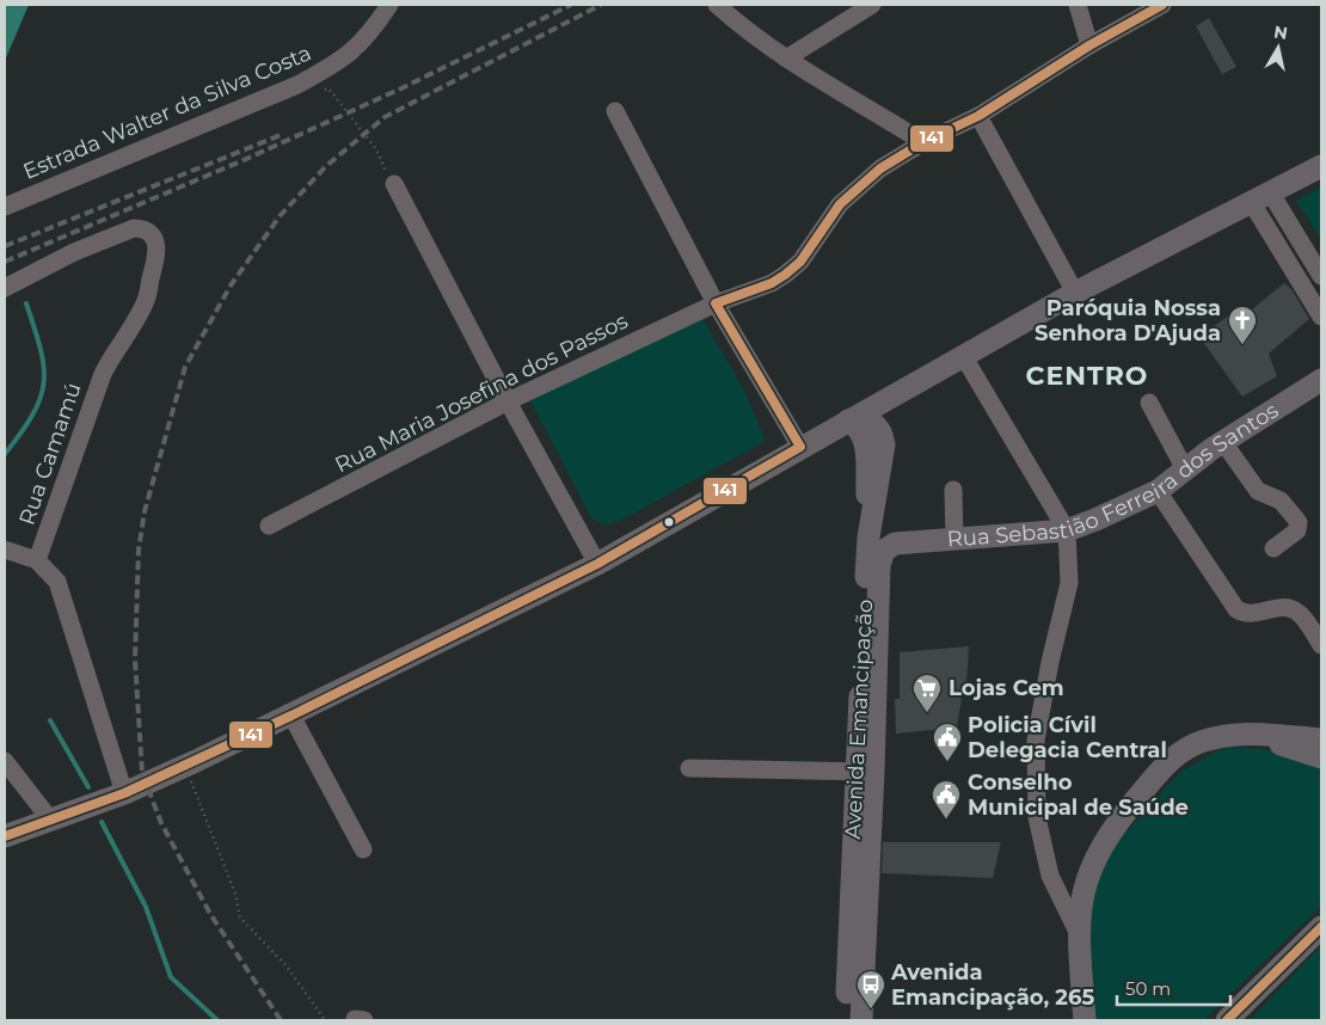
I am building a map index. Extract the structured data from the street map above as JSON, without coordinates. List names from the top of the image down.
{
  "streets": {
    "main road": ["Rua Sebastião Ferreira dos Santos", "Avenida Emancipação"],
    "street": ["Estrada Walter da Silva Costa", "Rua Maria Josefina dos Passos", "Rua Camamú"]
  },
  "crossings": [
    ["Rua Sebastião Ferreira dos Santos", "Avenida Emancipação"]
  ],
  "districts": ["CENTRO"],
  "places": {
    "church": ["Paróquia Nossa Senhora D'Ajuda"],
    "supermarket": ["Lojas Cem"],
    "public building": ["Policia Cívil Delegacia Central", "Conselho Municipal de Saúde"],
    "bus stop": ["Avenida Emancipação, 265"]
  },
  "lines": ["transit line 141"],
  "scale_bar": "50 m",
  "north": "top"
}
